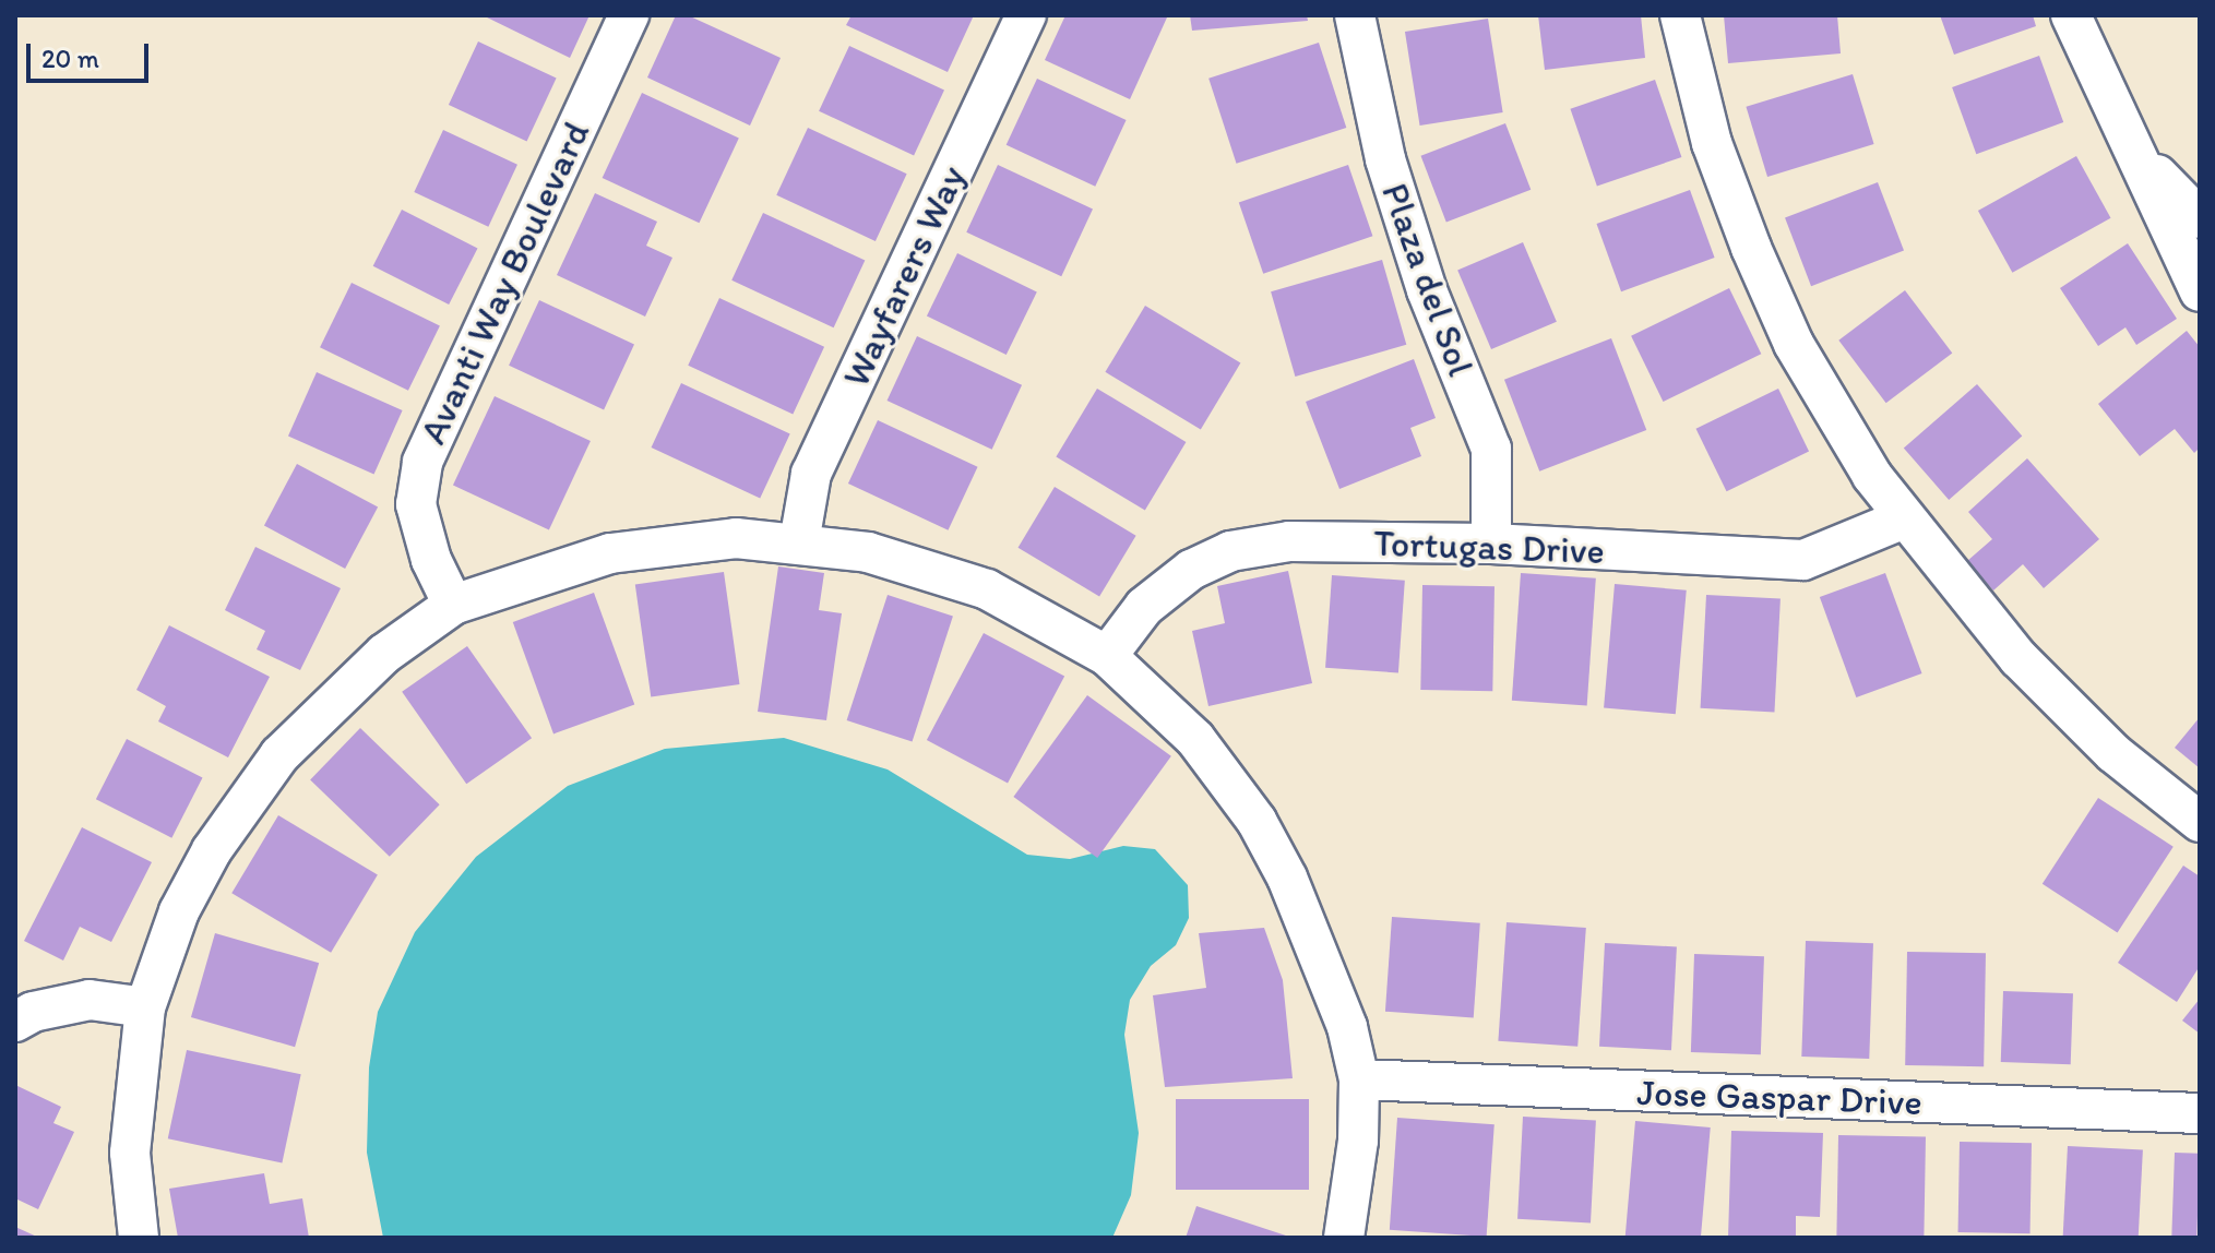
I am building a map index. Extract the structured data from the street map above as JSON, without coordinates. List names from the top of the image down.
{
  "streets": {
    "street": [
      "Wayfarers Way",
      "Plaza del Sol",
      "Avanti Way Boulevard",
      "Tortugas Drive",
      "Jose Gaspar Drive"
    ]
  },
  "crossings": [
    ["Plaza del Sol", "Tortugas Drive"]
  ],
  "scale_bar": "20 m"
}
